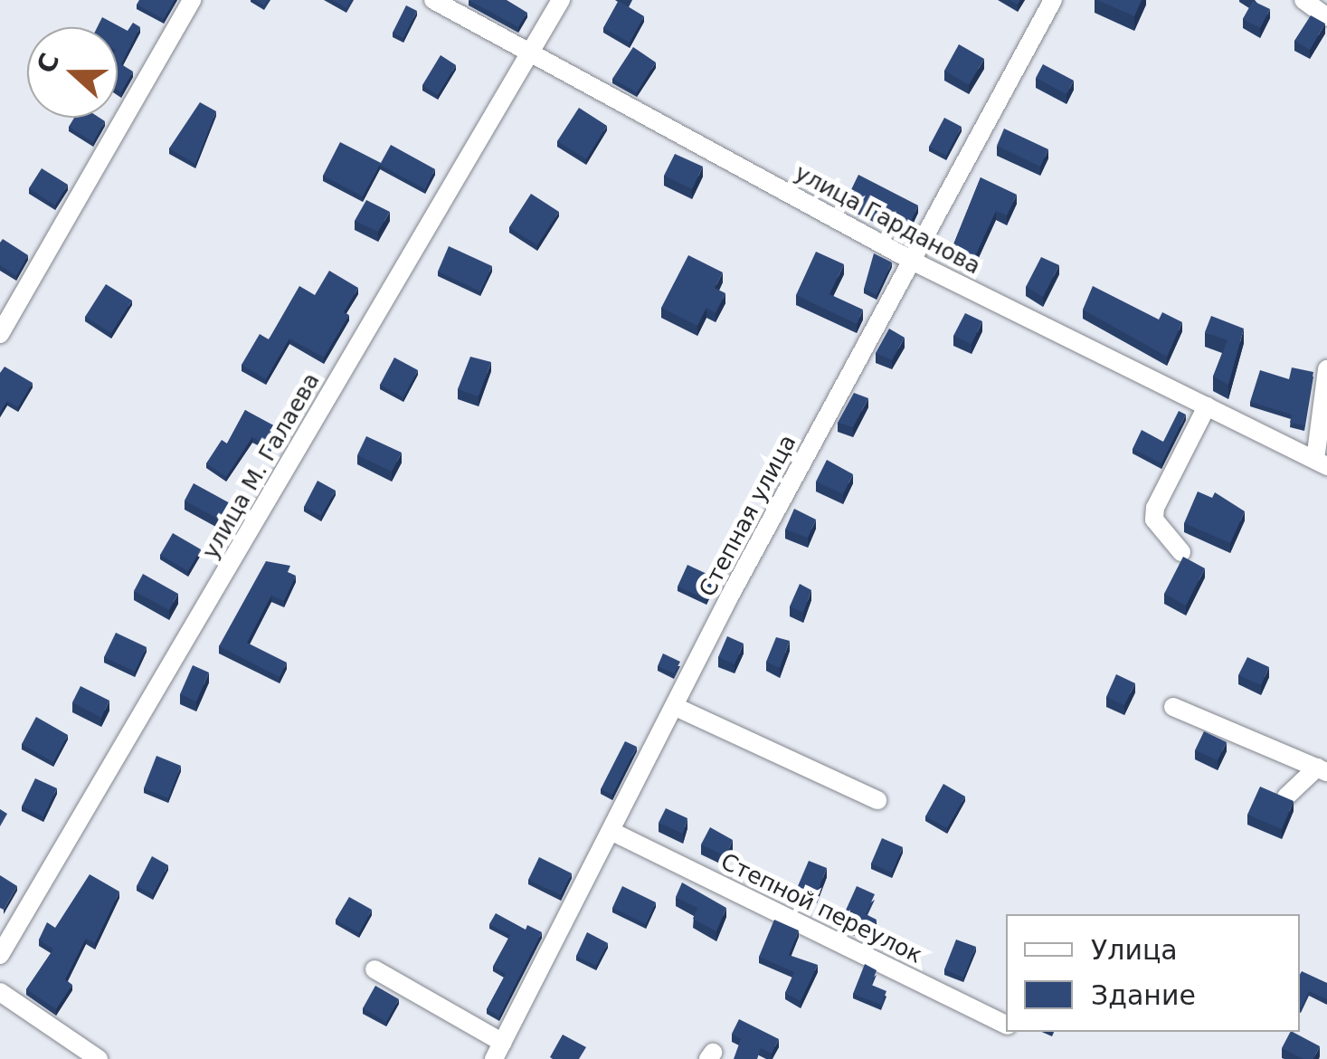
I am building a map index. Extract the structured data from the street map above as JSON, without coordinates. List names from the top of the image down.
{
  "streets": {
    "street": [
      "улица Гарданова",
      "улица М. Галаева",
      "Степная улица",
      "Степной переулок"
    ]
  },
  "crossings": [
    ["улица Гарданова", "улица М. Галаева"],
    ["улица Гарданова", "Степная улица"],
    ["Степная улица", "Степной переулок"]
  ],
  "legend": ["Улица", "Здание"],
  "north": "left"
}
